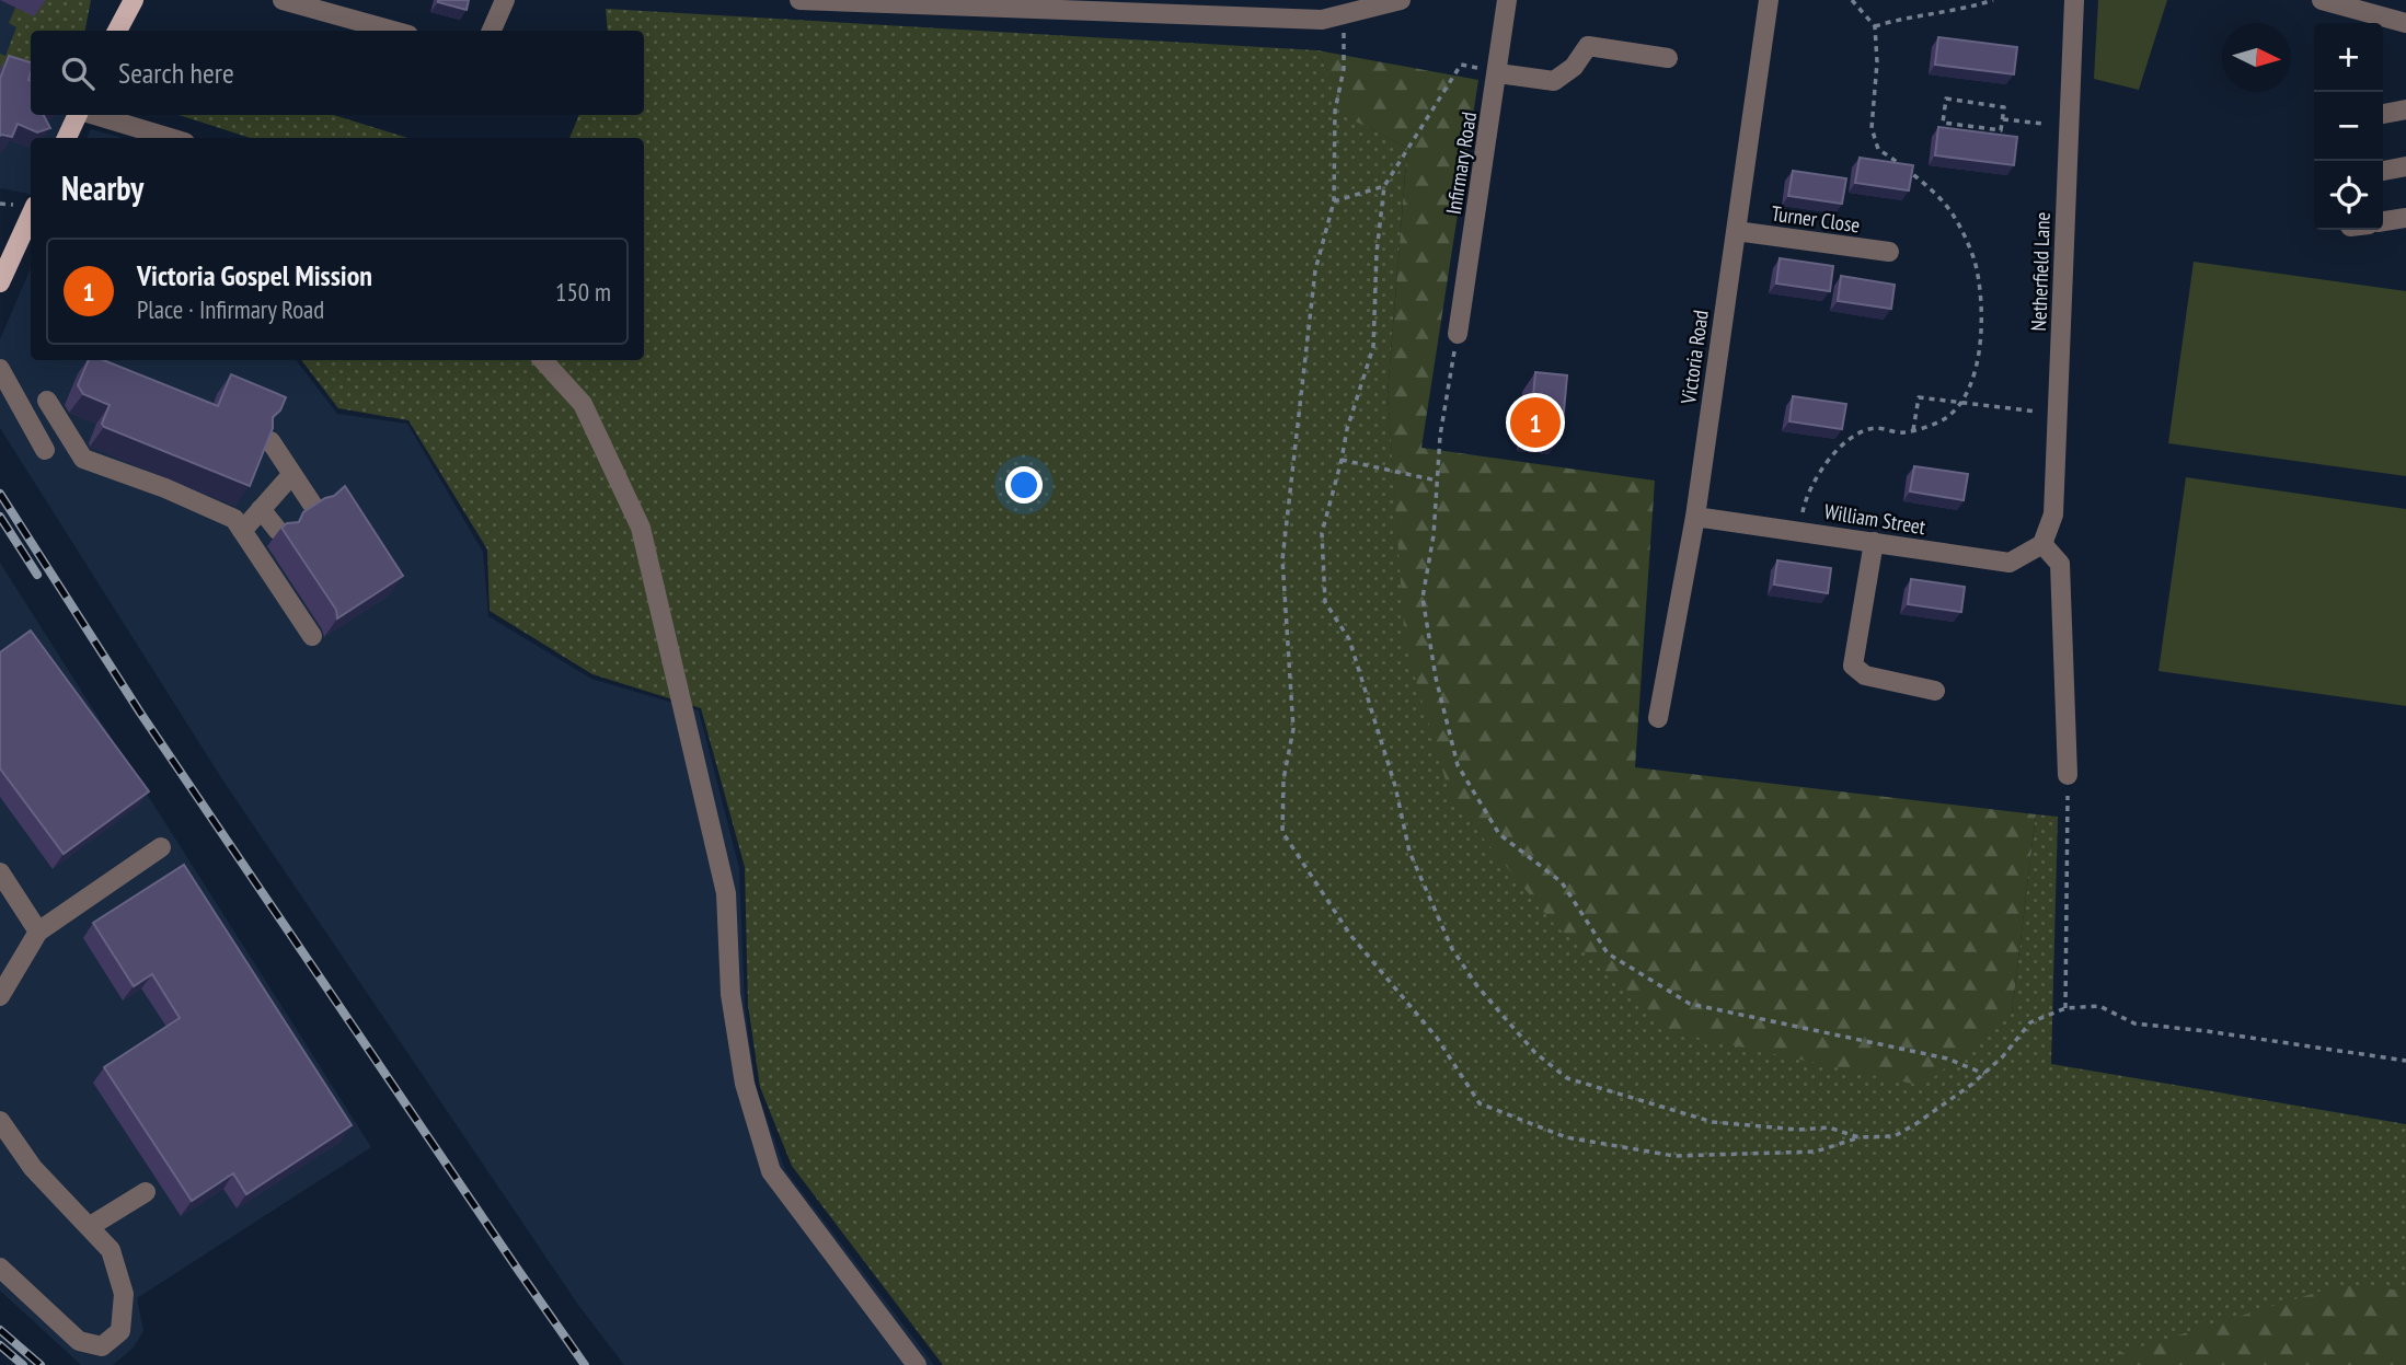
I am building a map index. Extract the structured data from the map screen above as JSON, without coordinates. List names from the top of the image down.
{
  "streets": {
    "street": [
      "Infirmary Road",
      "Turner Close",
      "Netherfield Lane",
      "Victoria Road",
      "William Street"
    ]
  },
  "crossings": [
    ["Turner Close", "Victoria Road"],
    ["Netherfield Lane", "William Street"],
    ["Victoria Road", "William Street"]
  ],
  "north": "right",
  "page": {
    "map_buttons": ["+", "−"],
    "search": "Search here",
    "heading": "Nearby",
    "list": [
      {
        "mark": "1",
        "name": "Victoria Gospel Mission",
        "note": "Place · Infirmary Road",
        "value": "150 m"
      }
    ],
    "pins": "1"
  }
}
